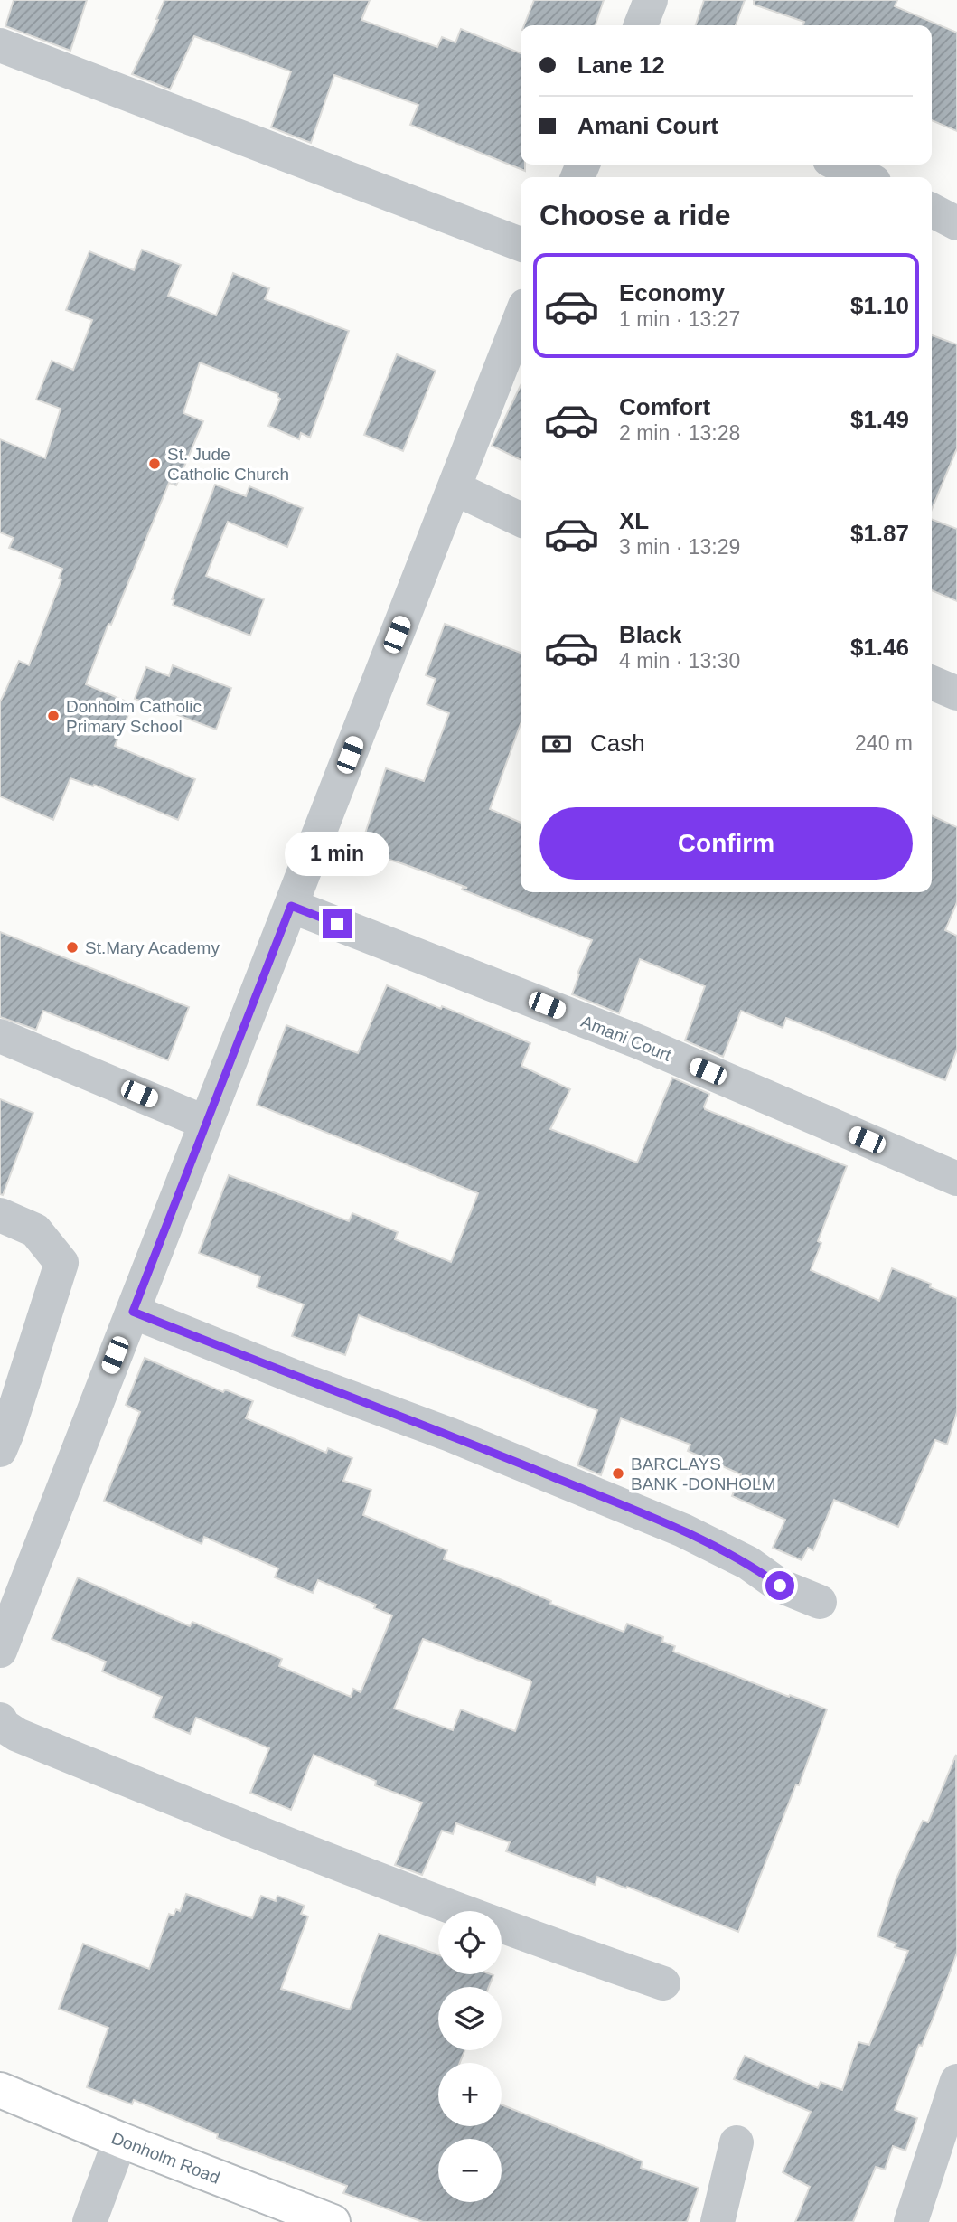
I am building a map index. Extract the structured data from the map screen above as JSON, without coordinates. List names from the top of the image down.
{
  "streets": {
    "main road": ["Donholm Road"],
    "street": ["Amani Court"]
  },
  "places": [
    "St. Jude Catholic Church",
    "Donholm Catholic Primary School",
    "St.Mary Academy",
    "BARCLAYS BANK -DONHOLM"
  ],
  "page": {
    "banner": ["Lane 12", "Amani Court"],
    "heading": "Choose a ride",
    "list": [
      {
        "name": "Economy",
        "note": "1 min · 13:27",
        "value": "$1.10"
      },
      {
        "name": "Comfort",
        "note": "2 min · 13:28",
        "value": "$1.49"
      },
      {
        "name": "XL",
        "note": "3 min · 13:29",
        "value": "$1.87"
      },
      {
        "name": "Black",
        "note": "4 min · 13:30",
        "value": "$1.46"
      }
    ],
    "pay": ["Cash", "240 m"],
    "buttons": "Confirm",
    "bubble": "1 min",
    "map_buttons": ["+", "−"]
  }
}
